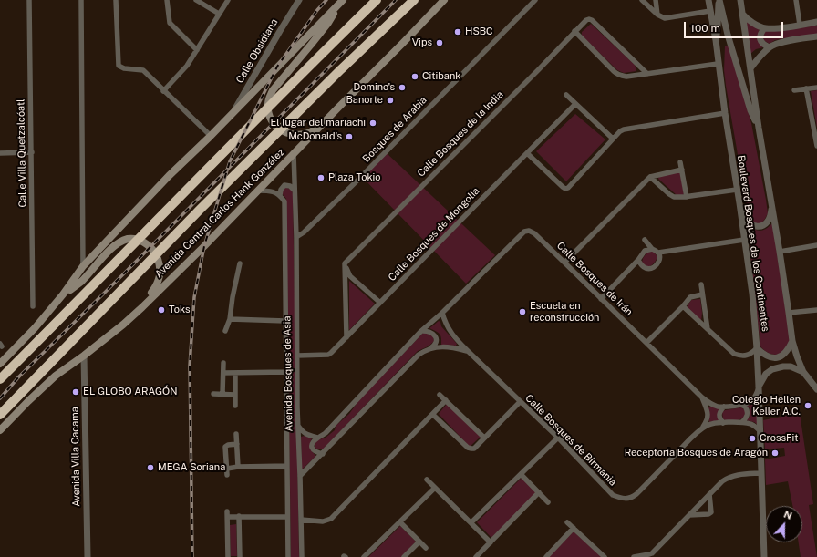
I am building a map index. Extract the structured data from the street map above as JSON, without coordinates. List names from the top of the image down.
{
  "streets": {
    "highway": ["Avenida Central Carlos Hank González"],
    "street": [
      "Calle Obsidiana",
      "Bosques de Arabia",
      "Calle Bosques de la India",
      "Calle Villa Quetzalcóatl",
      "Calle Bosques de Mongolia",
      "Boulevard Bosques de los Continentes",
      "Calle Bosques de Irán",
      "Avenida Bosques de Asia",
      "Calle Bosques de Birmania",
      "Avenida Villa Cacama"
    ]
  },
  "crossings": [
    ["Bosques de Arabia", "Avenida Bosques de Asia"],
    ["Avenida Central Carlos Hank González", "Avenida Bosques de Asia"],
    ["Avenida Central Carlos Hank González", "Avenida Villa Cacama"],
    ["Calle Bosques de Mongolia", "Avenida Bosques de Asia"],
    ["Boulevard Bosques de los Continentes", "Calle Bosques de Irán"],
    ["Boulevard Bosques de los Continentes", "Calle Bosques de Birmania"],
    ["Calle Bosques de Irán", "Calle Bosques de Birmania"]
  ],
  "places": [
    "HSBC",
    "Vips",
    "Citibank",
    "Domino's",
    "Banorte",
    "El lugar del mariachi",
    "McDonald's",
    "Plaza Tokio",
    "Toks",
    "Escuela en reconstrucción",
    "EL GLOBO ARAGÓN",
    "Colegio Hellen Keller A.C.",
    "CrossFit",
    "Receptoría Bosques de Aragón",
    "MEGA Soriana"
  ],
  "scale_bar": "100 m",
  "north": "top"
}
